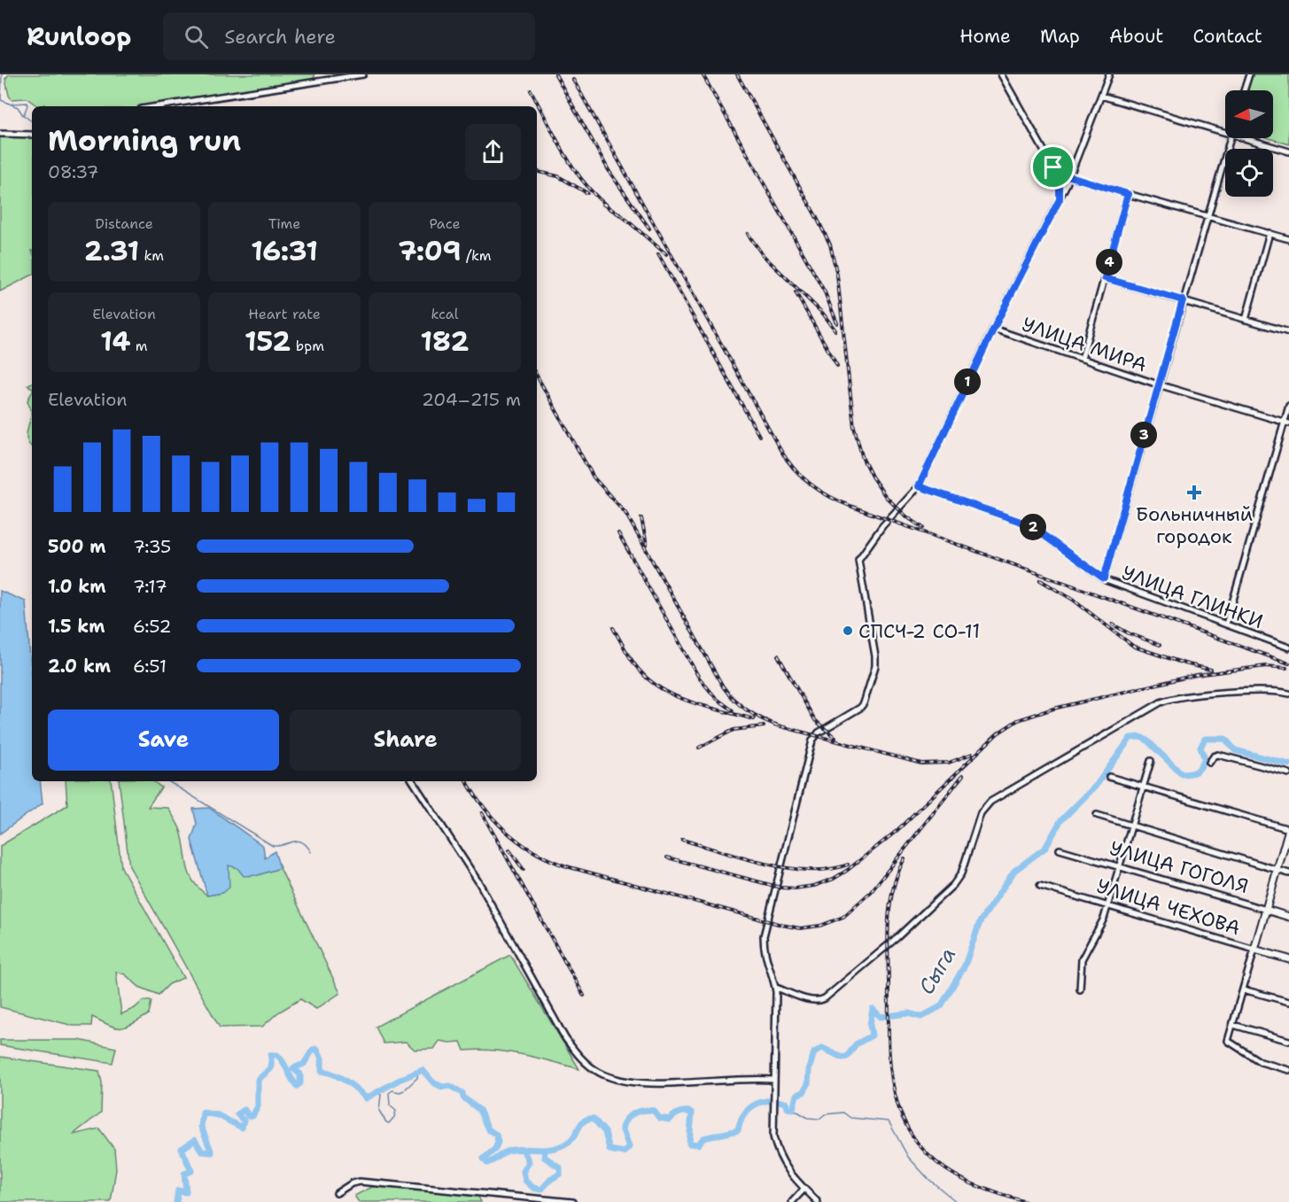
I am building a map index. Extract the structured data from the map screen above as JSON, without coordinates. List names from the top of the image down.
{
  "streets": {
    "main road": ["УЛИЦА ГОГОЛЯ", "УЛИЦА ЧЕХОВА"],
    "street": ["УЛИЦА МИРА", "УЛИЦА ГЛИНКИ"]
  },
  "water": ["Сыга"],
  "places": {
    "health": ["Больничный городок"],
    "other": ["СПСЧ-2 СО-11"]
  },
  "north": "left",
  "page": {
    "header": "Runloop",
    "search": "Search here",
    "nav": [
      "Home",
      "Map",
      "About",
      "Contact"
    ],
    "heading": ["Morning run", "08:37"],
    "stats": [
      ["Distance", "2.31 km"],
      ["Time", "16:31"],
      ["Pace", "7:09 /km"],
      ["Elevation", "14 m"],
      ["Heart rate", "152 bpm"],
      ["kcal", "182"]
    ],
    "pins": [
      "4",
      "1",
      "3",
      "2"
    ],
    "chart": ["Elevation", "204–215 m"],
    "list": [
      {
        "name": "500 m",
        "note": "7:35"
      },
      {
        "name": "1.0 km",
        "note": "7:17"
      },
      {
        "name": "1.5 km",
        "note": "6:52"
      },
      {
        "name": "2.0 km",
        "note": "6:51"
      }
    ],
    "buttons": ["Save", "Share"]
  }
}
